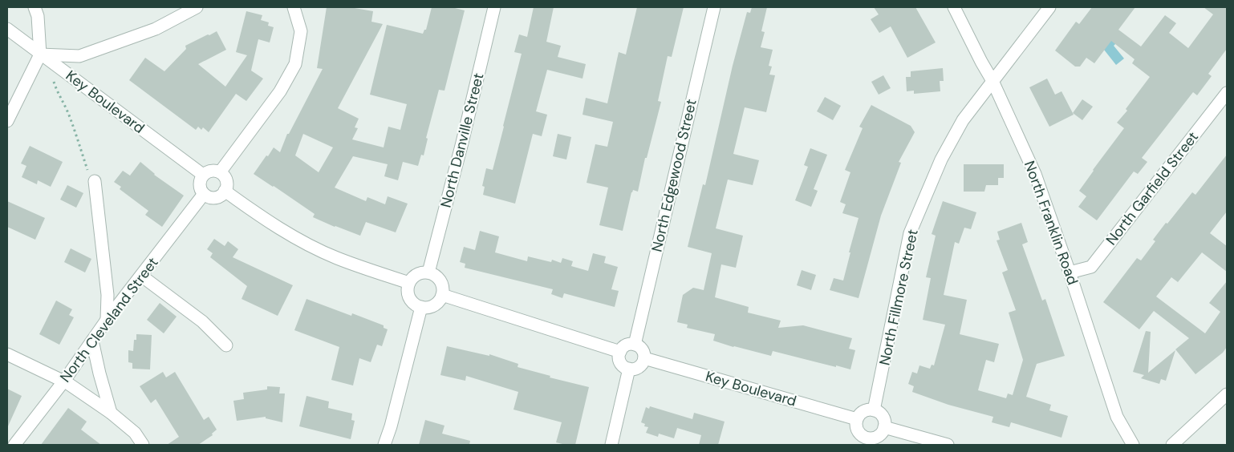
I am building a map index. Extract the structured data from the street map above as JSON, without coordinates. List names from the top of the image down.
{
  "streets": {
    "street": [
      "Key Boulevard",
      "North Danville Street",
      "North Edgewood Street",
      "North Garfield Street",
      "North Franklin Road",
      "North Fillmore Street",
      "North Cleveland Street"
    ]
  },
  "crossings": [
    ["Key Boulevard", "North Edgewood Street"],
    ["Key Boulevard", "North Fillmore Street"],
    ["Key Boulevard", "North Cleveland Street"],
    ["North Garfield Street", "North Franklin Road"],
    ["North Franklin Road", "North Fillmore Street"]
  ]
}
